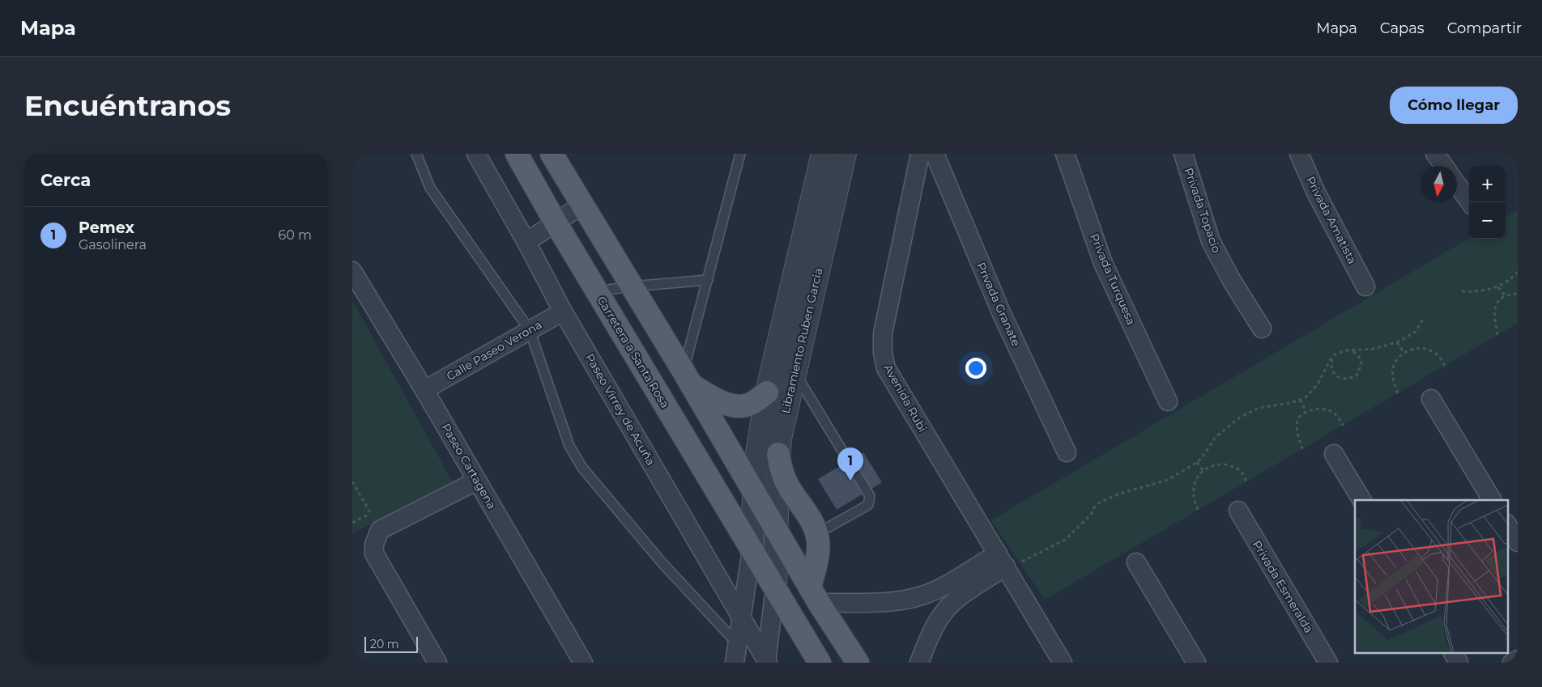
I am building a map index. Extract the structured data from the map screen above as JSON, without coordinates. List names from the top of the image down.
{
  "streets": {
    "main road": ["Carretera a Santa Rosa"],
    "street": [
      "Privada Topacio",
      "Privada Amatista",
      "Privada Turquesa",
      "Privada Granate",
      "Libramiento Ruben Garcia",
      "Calle Paseo Verona",
      "Avenida Rubi",
      "Paseo Virrey de Acuña",
      "Paseo Cartagena",
      "Privada Esmeralda"
    ]
  },
  "crossings": [
    ["Libramiento Ruben Garcia", "Carretera a Santa Rosa"],
    ["Calle Paseo Verona", "Paseo Virrey de Acuña"],
    ["Calle Paseo Verona", "Paseo Cartagena"]
  ],
  "scale_bar": "20 m",
  "north": "bottom",
  "page": {
    "header": "Mapa",
    "nav": ["Mapa", "Capas", "Compartir"],
    "buttons": "Cómo llegar",
    "title": "Encuéntranos",
    "heading": "Cerca",
    "map_buttons": ["+", "−"],
    "list": [
      {
        "mark": "1",
        "name": "Pemex",
        "note": "Gasolinera",
        "value": "60 m"
      }
    ],
    "pins": "1",
    "scale": "20 m"
  }
}
